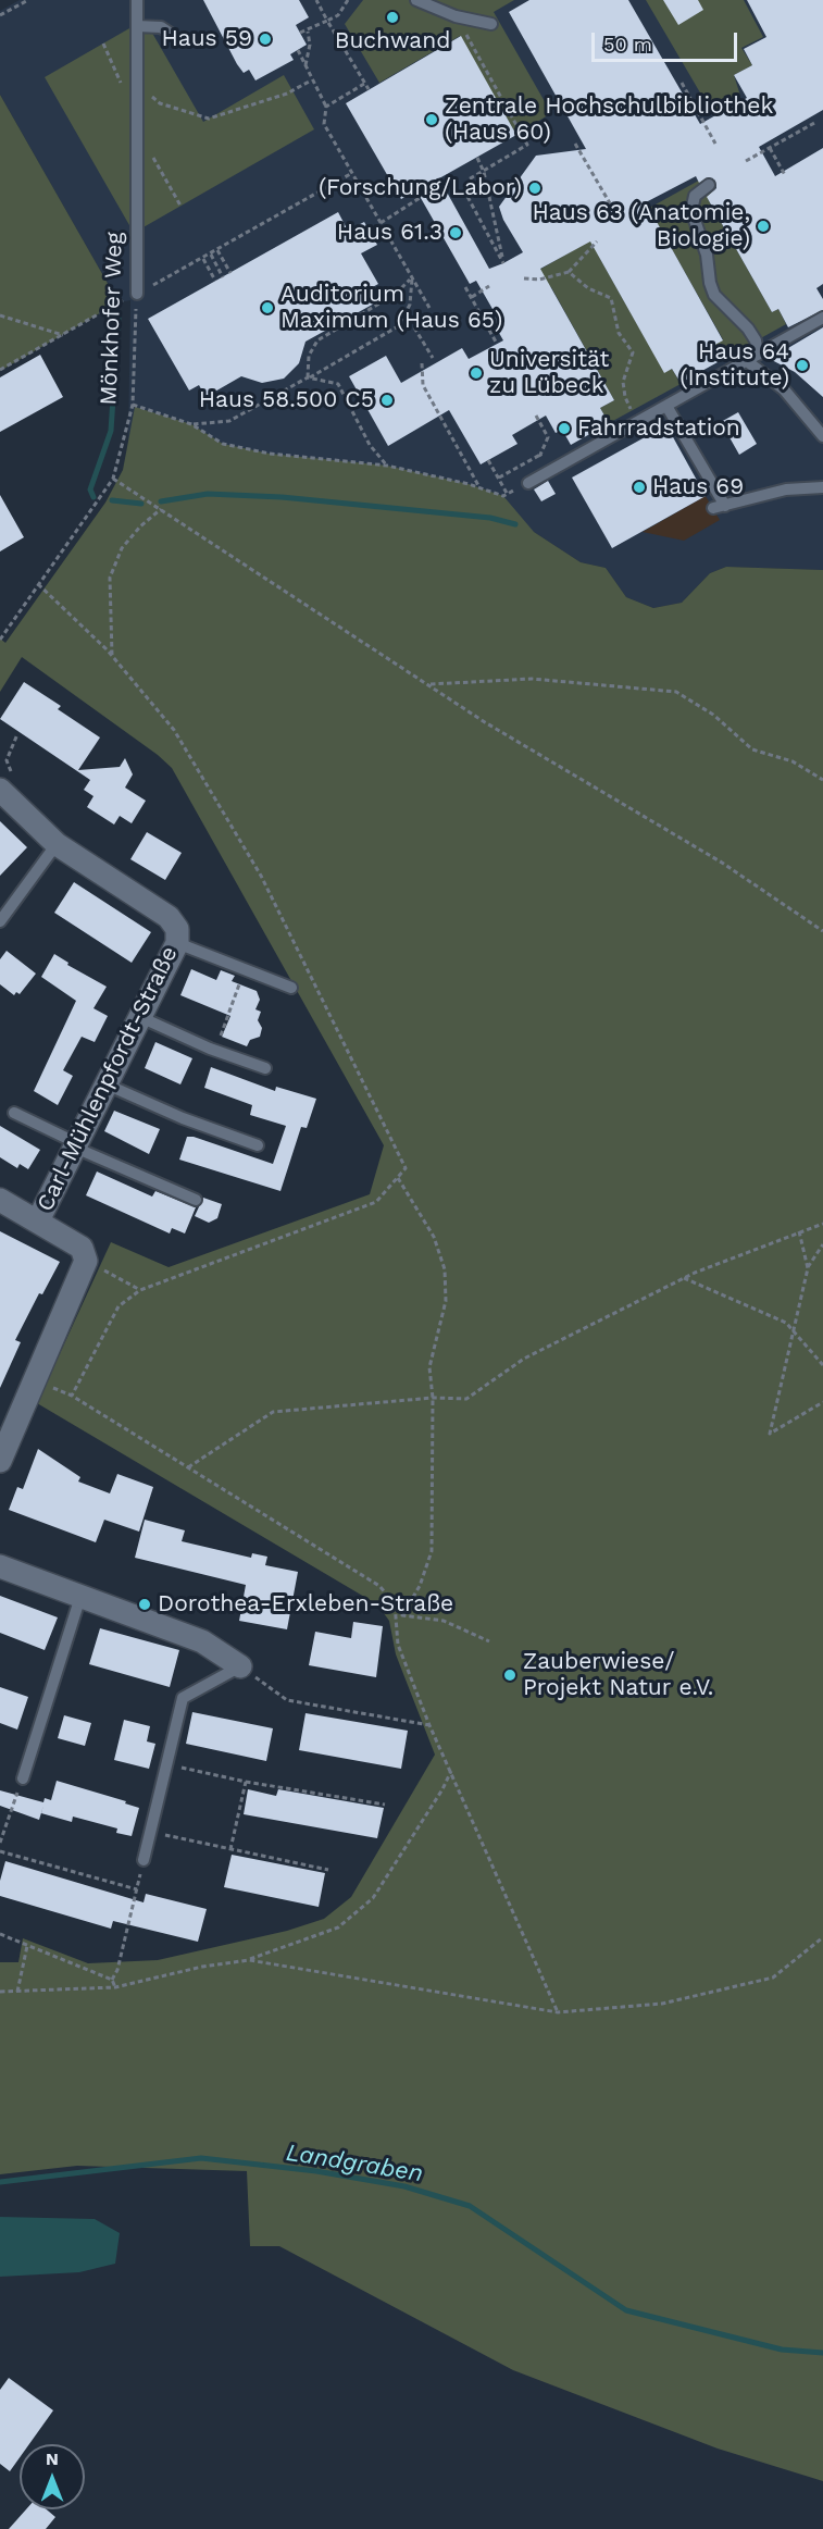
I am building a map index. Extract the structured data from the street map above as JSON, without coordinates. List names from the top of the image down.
{
  "streets": {
    "street": ["Carl-Mühlenpfordt-Straße"],
    "lane": ["Mönkhofer Weg"]
  },
  "water": ["Landgraben"],
  "places": [
    "Buchwand",
    "Haus 59",
    "Zentrale Hochschulbibliothek (Haus 60)",
    "(Forschung/Labor)",
    "Haus 63 (Anatomie, Biologie)",
    "Haus 61.3",
    "Auditorium Maximum (Haus 65)",
    "Haus 64 (Institute)",
    "Universität zu Lübeck",
    "Haus 58.500 C5",
    "Fahrradstation",
    "Haus 69",
    "Dorothea-Erxleben-Straße",
    "Zauberwiese/ Projekt Natur e.V."
  ],
  "scale_bar": "50 m",
  "north": "top"
}
